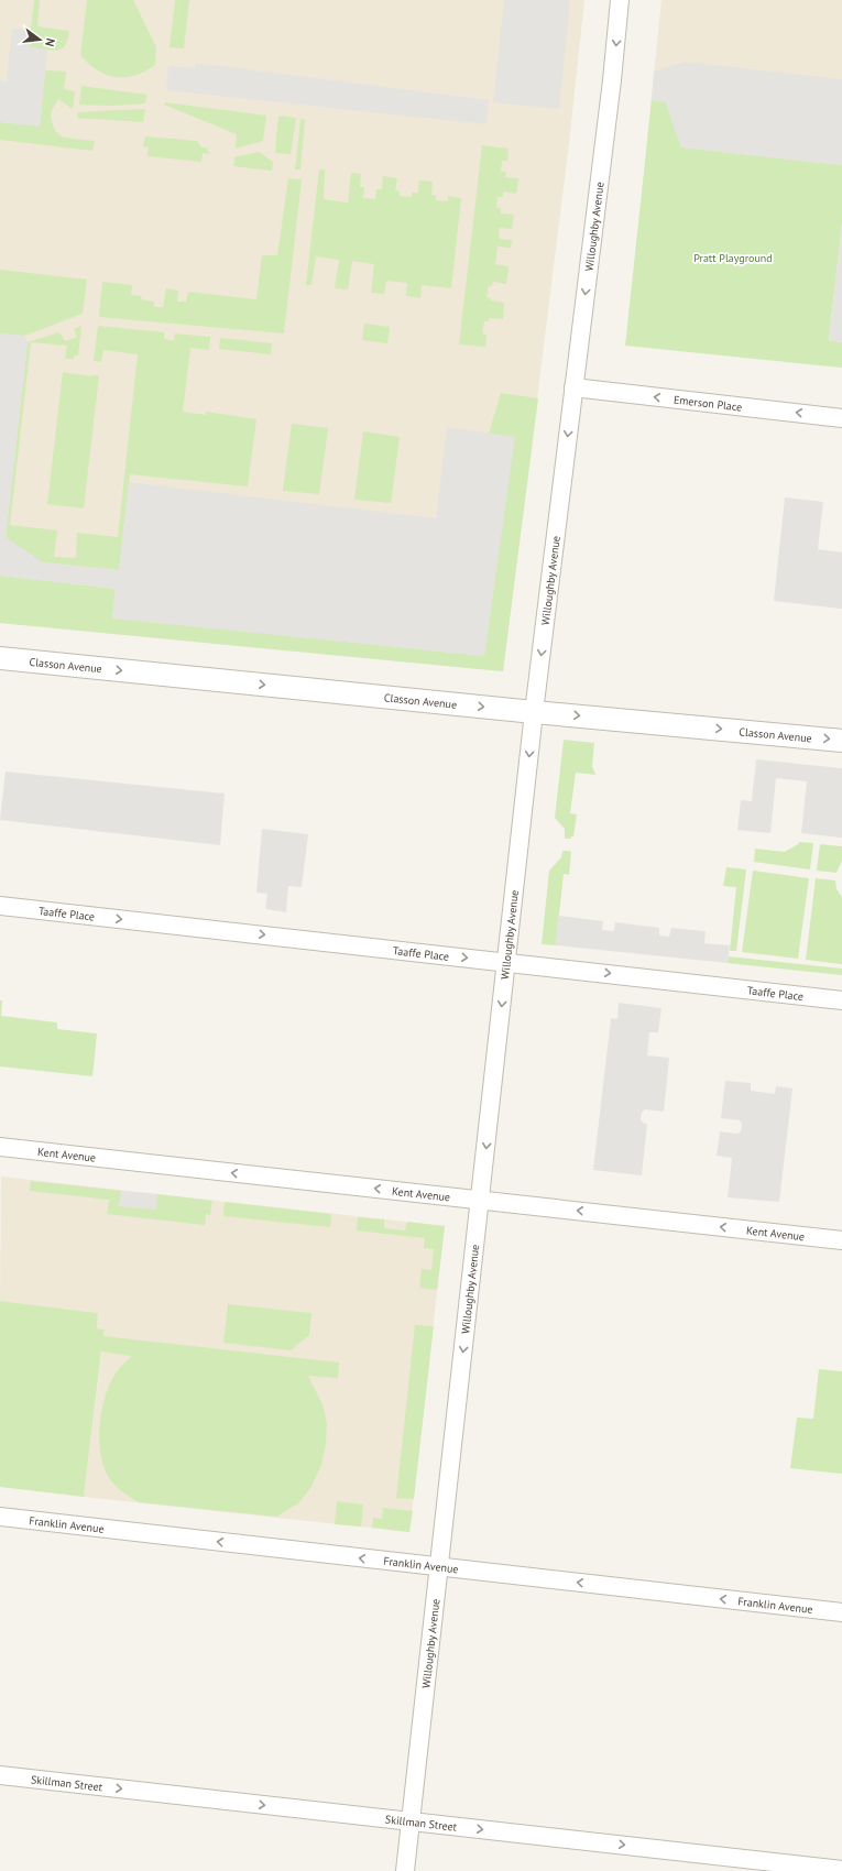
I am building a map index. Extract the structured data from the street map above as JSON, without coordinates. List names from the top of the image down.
{
  "streets": {
    "street": [
      "Willoughby Avenue",
      "Emerson Place",
      "Classon Avenue",
      "Taaffe Place",
      "Kent Avenue",
      "Franklin Avenue",
      "Skillman Street"
    ]
  },
  "crossings": [
    ["Willoughby Avenue", "Emerson Place"],
    ["Willoughby Avenue", "Classon Avenue"],
    ["Willoughby Avenue", "Taaffe Place"],
    ["Willoughby Avenue", "Kent Avenue"],
    ["Willoughby Avenue", "Franklin Avenue"],
    ["Willoughby Avenue", "Skillman Street"]
  ],
  "one_way": [
    "Willoughby Avenue",
    "Emerson Place",
    "Classon Avenue",
    "Taaffe Place",
    "Kent Avenue",
    "Franklin Avenue",
    "Skillman Street"
  ],
  "parks": ["Pratt Playground"],
  "north": "right"
}
